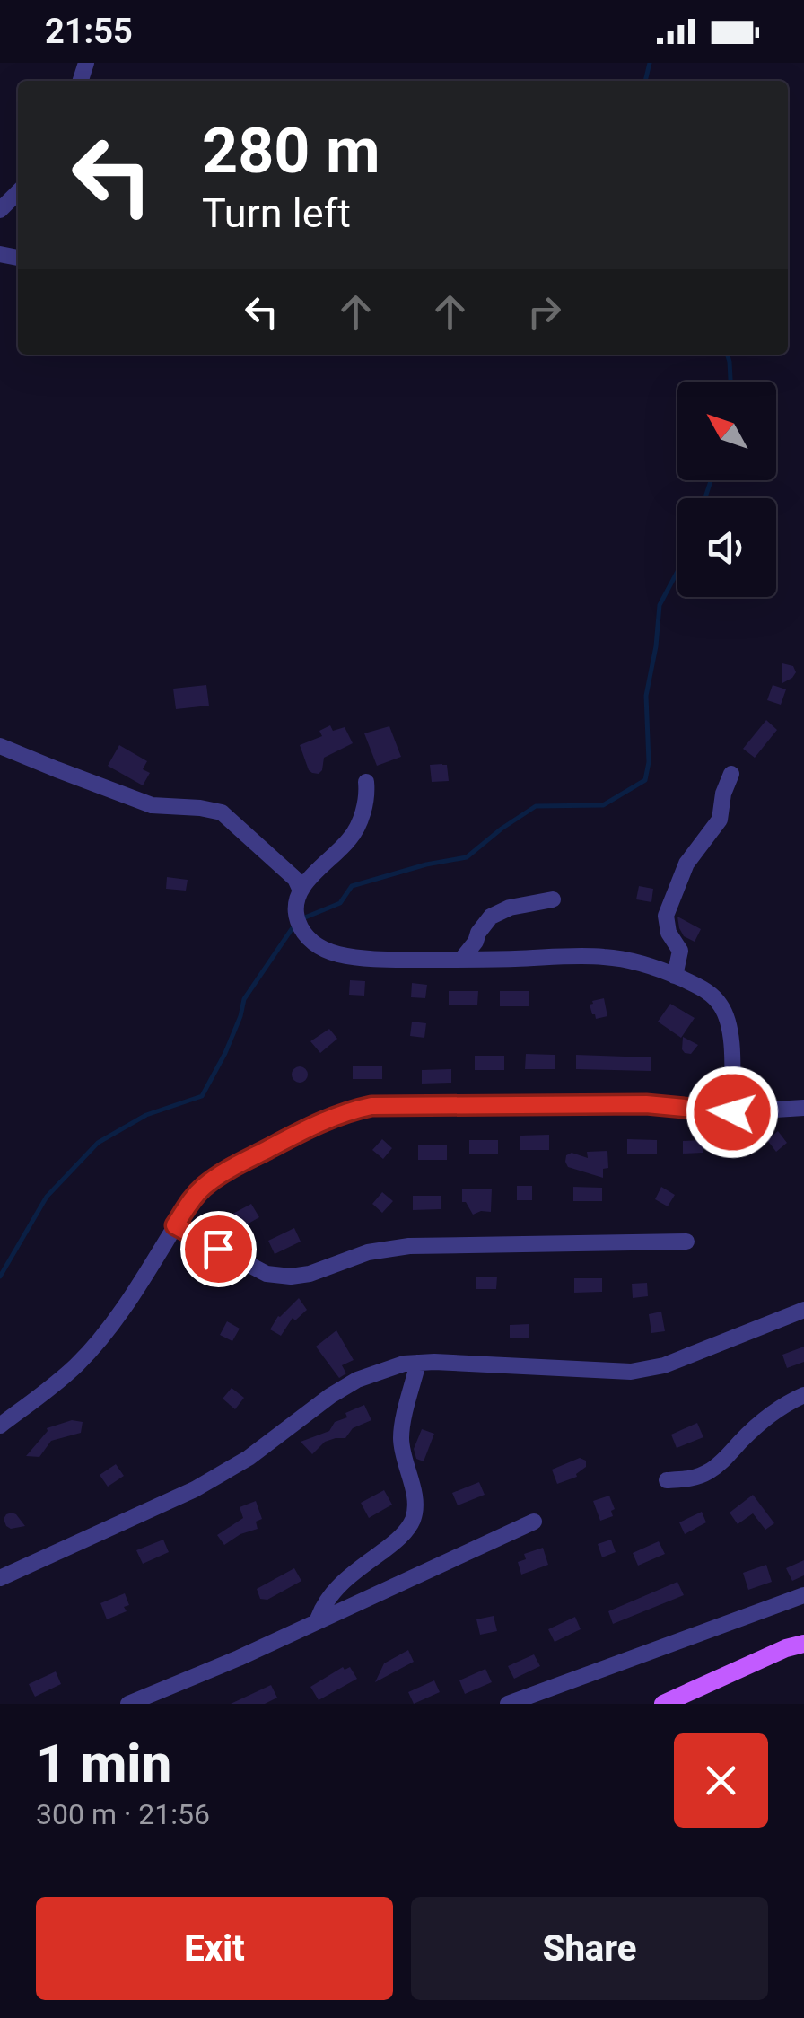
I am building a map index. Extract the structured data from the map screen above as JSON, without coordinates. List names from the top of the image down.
{
  "north": "top left",
  "page": {
    "status": "21:55",
    "turn": ["280 m", "Turn left"],
    "heading": ["1 min", "300 m · 21:56"],
    "buttons": ["Exit", "Share"]
  }
}
